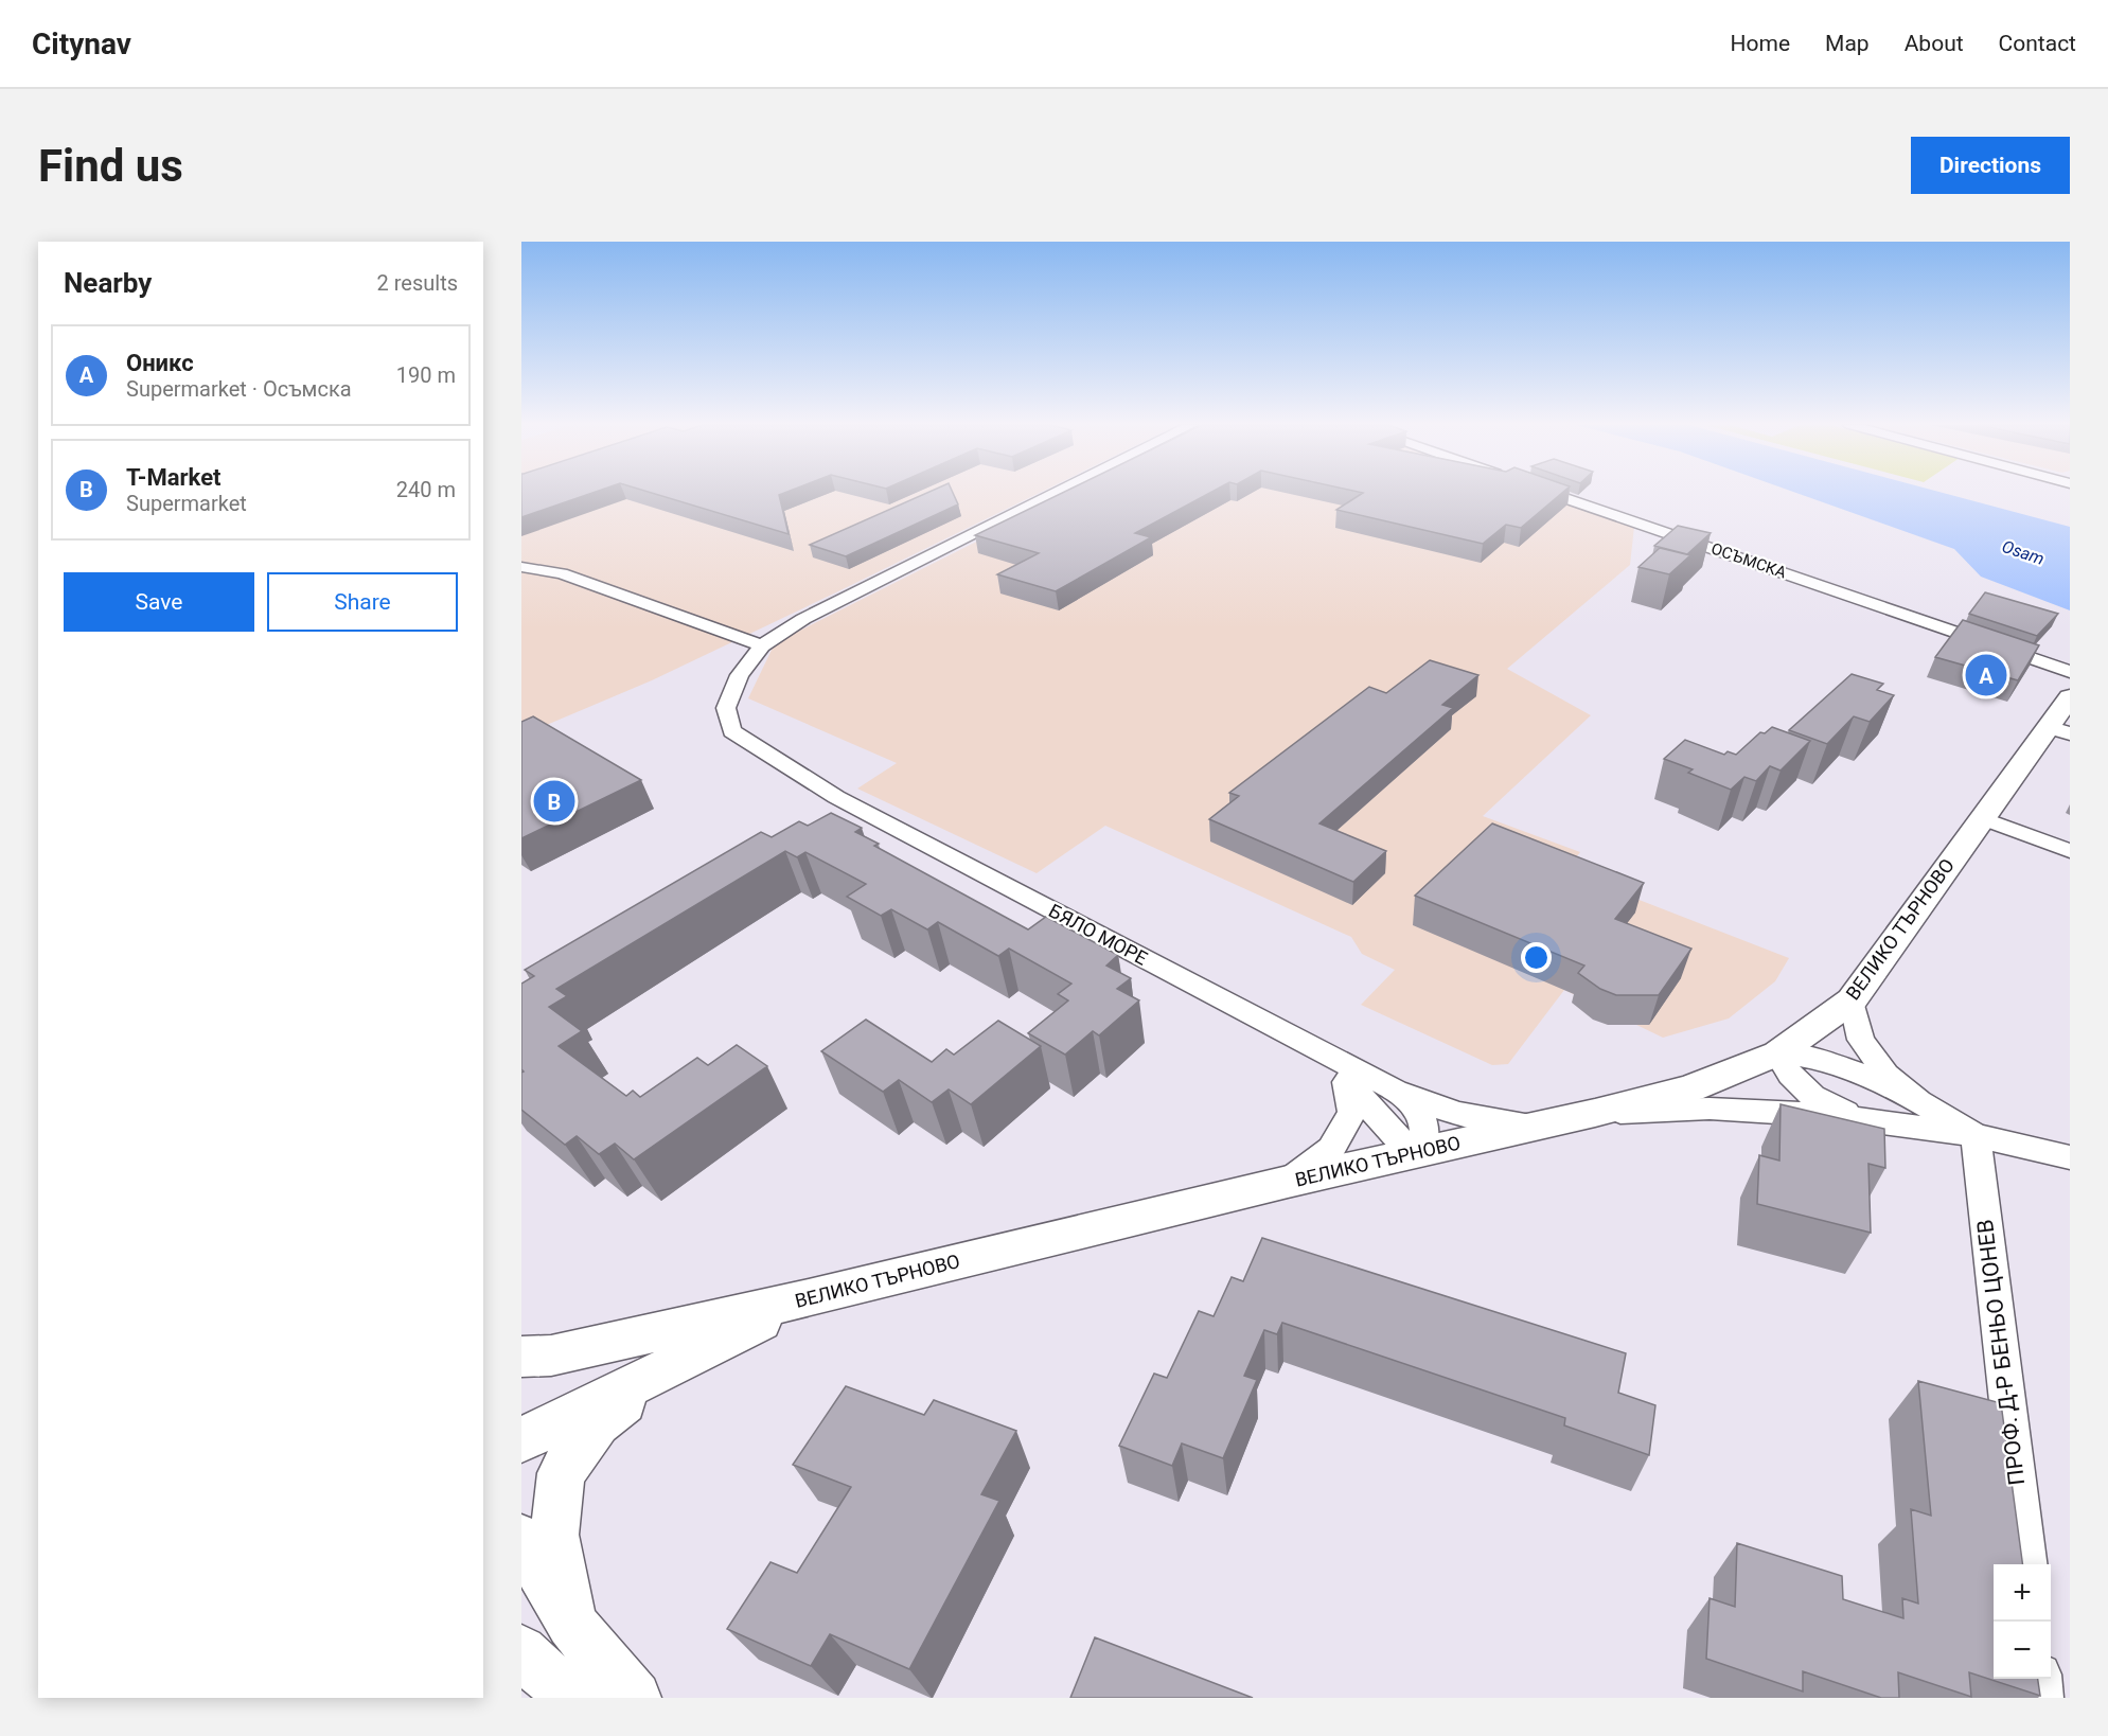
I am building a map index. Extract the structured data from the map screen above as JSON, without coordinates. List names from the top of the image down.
{
  "streets": {
    "street": [
      "ОСЪМСКА",
      "ВЕЛИКО ТЪРНОВО",
      "БЯЛО МОРЕ",
      "ПРОФ. Д-Р БЕНЬО ЦОНЕВ"
    ]
  },
  "crossings": [
    ["ВЕЛИКО ТЪРНОВО", "БЯЛО МОРЕ"]
  ],
  "water": ["Osam"],
  "page": {
    "header": "Citynav",
    "nav": [
      "Home",
      "Map",
      "About",
      "Contact"
    ],
    "buttons": [
      "Directions",
      ["Save", "Share"]
    ],
    "title": "Find us",
    "heading": ["Nearby", "2 results"],
    "list": [
      {
        "mark": "A",
        "name": "Оникс",
        "note": "Supermarket · Осъмска",
        "value": "190 m"
      },
      {
        "mark": "B",
        "name": "T-Market",
        "note": "Supermarket",
        "value": "240 m"
      }
    ],
    "pins": ["A", "B"],
    "map_buttons": ["+", "−"]
  }
}
